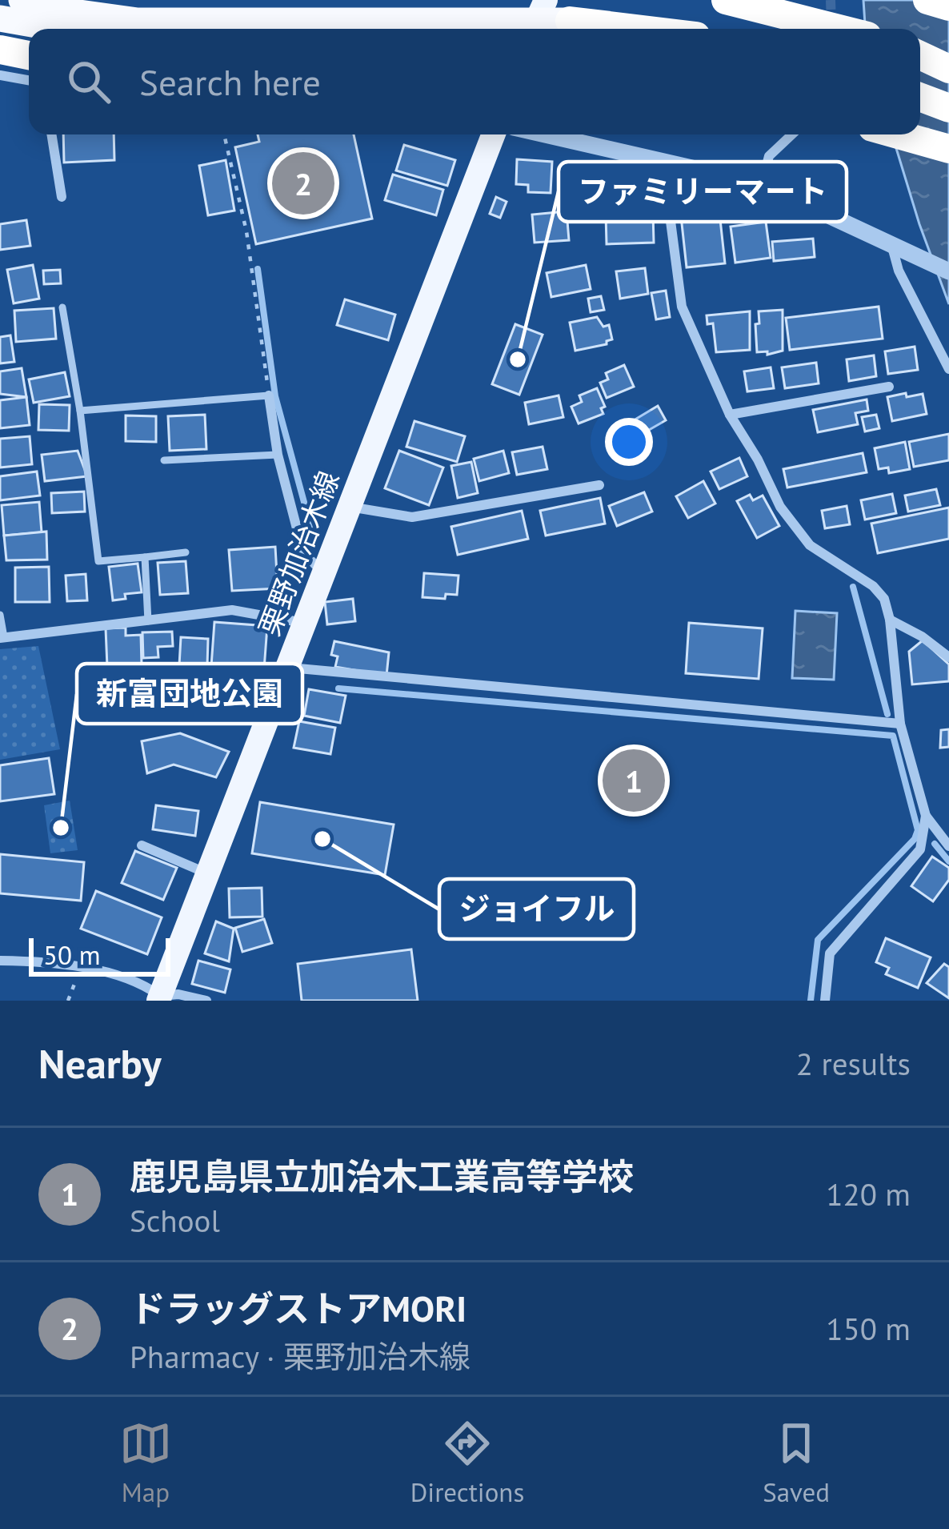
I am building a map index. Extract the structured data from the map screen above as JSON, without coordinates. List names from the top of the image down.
{
  "streets": {
    "main road": ["栗野加治木線"]
  },
  "places": ["ファミリーマート", "新富団地公園", "ジョイフル"],
  "scale_bar": "50 m",
  "page": {
    "search": "Search here",
    "pins": ["2", "1"],
    "scale": "50 m",
    "heading": ["Nearby", "2 results"],
    "list": [
      {
        "mark": "1",
        "name": "鹿児島県立加治木工業高等学校",
        "note": "School",
        "value": "120 m"
      },
      {
        "mark": "2",
        "name": "ドラッグストアMORI",
        "note": "Pharmacy · 栗野加治木線",
        "value": "150 m"
      }
    ],
    "nav": ["Map", "Directions", "Saved"]
  }
}
